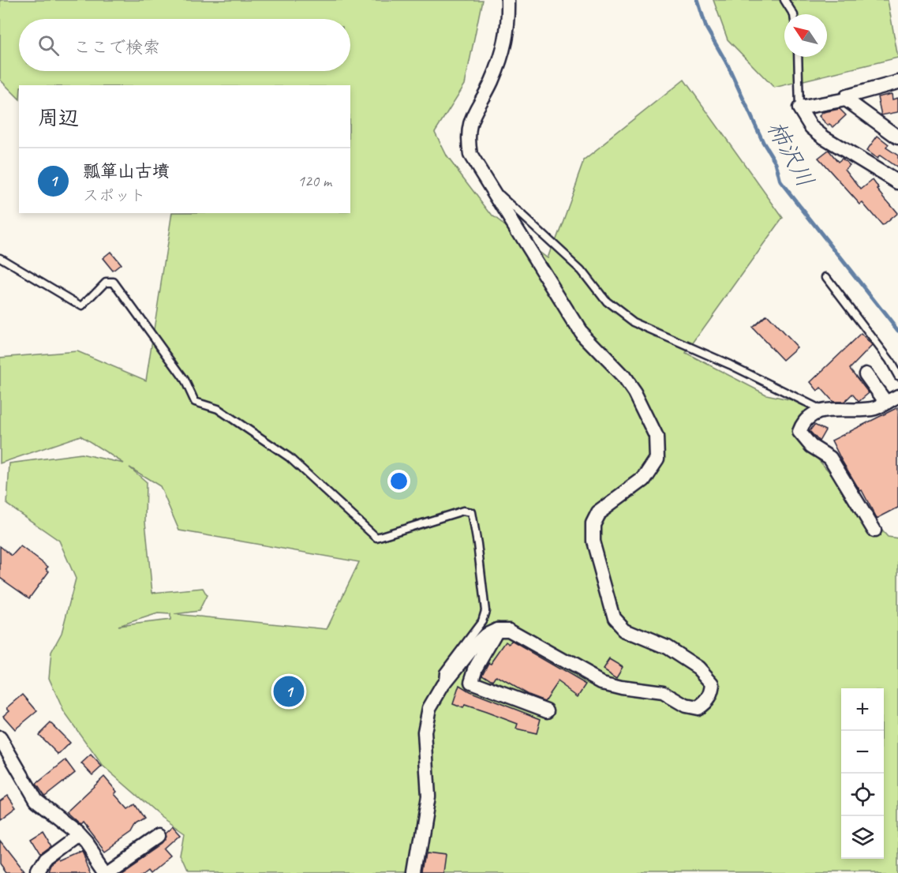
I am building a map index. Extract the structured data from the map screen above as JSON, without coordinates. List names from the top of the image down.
{
  "water": ["柿沢川"],
  "north": "top left",
  "page": {
    "search": "ここで検索",
    "heading": "周辺",
    "list": [
      {
        "mark": "1",
        "name": "瓢箪山古墳",
        "note": "スポット",
        "value": "120 m"
      }
    ],
    "pins": "1",
    "map_buttons": ["+", "−"]
  }
}
